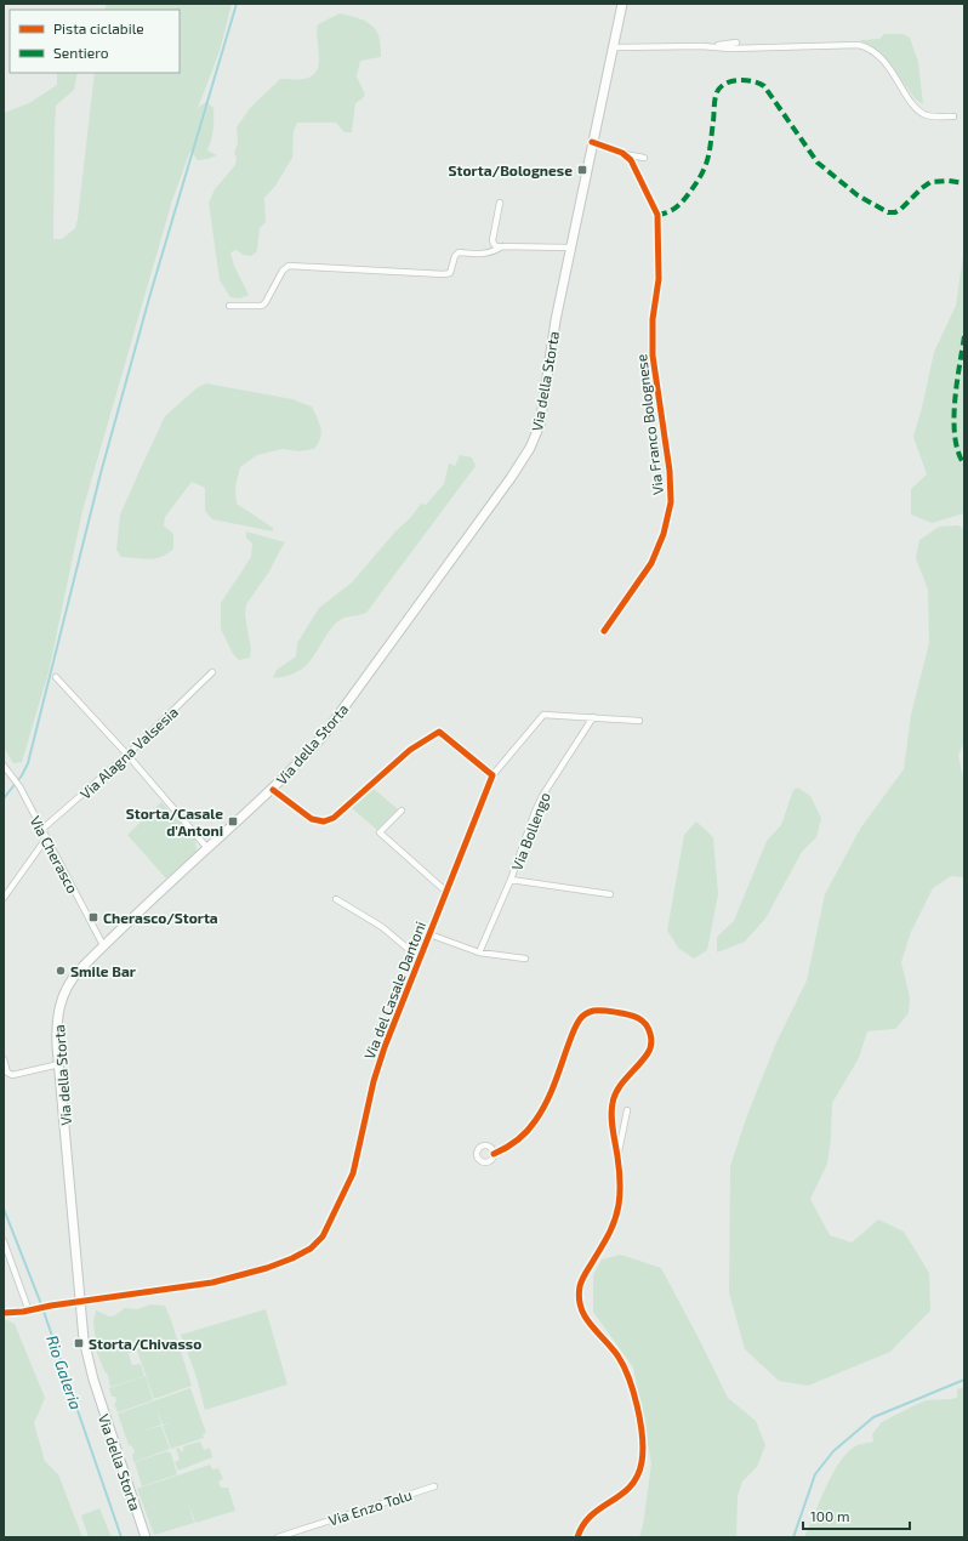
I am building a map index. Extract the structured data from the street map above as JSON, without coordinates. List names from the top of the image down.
{
  "streets": {
    "main road": ["Via della Storta"],
    "street": [
      "Via Franco Bolognese",
      "Via Alagna Valsesia",
      "Via Bollengo",
      "Via Cherasco",
      "Via del Casale Dantoni",
      "Via Enzo Tolu"
    ]
  },
  "crossings": [
    ["Via della Storta", "Via Franco Bolognese"],
    ["Via della Storta", "Via Cherasco"],
    ["Via della Storta", "Via del Casale Dantoni"],
    ["Via Alagna Valsesia", "Via Cherasco"],
    ["Via Bollengo", "Via del Casale Dantoni"]
  ],
  "water": ["Rio Galeria"],
  "places": {
    "transit": [
      "Storta/Bolognese",
      "Storta/Casale d'Antoni",
      "Cherasco/Storta",
      "Storta/Chivasso"
    ],
    "other": ["Smile Bar"]
  },
  "legend": ["Pista ciclabile", "Sentiero"],
  "scale_bar": "100 m"
}
